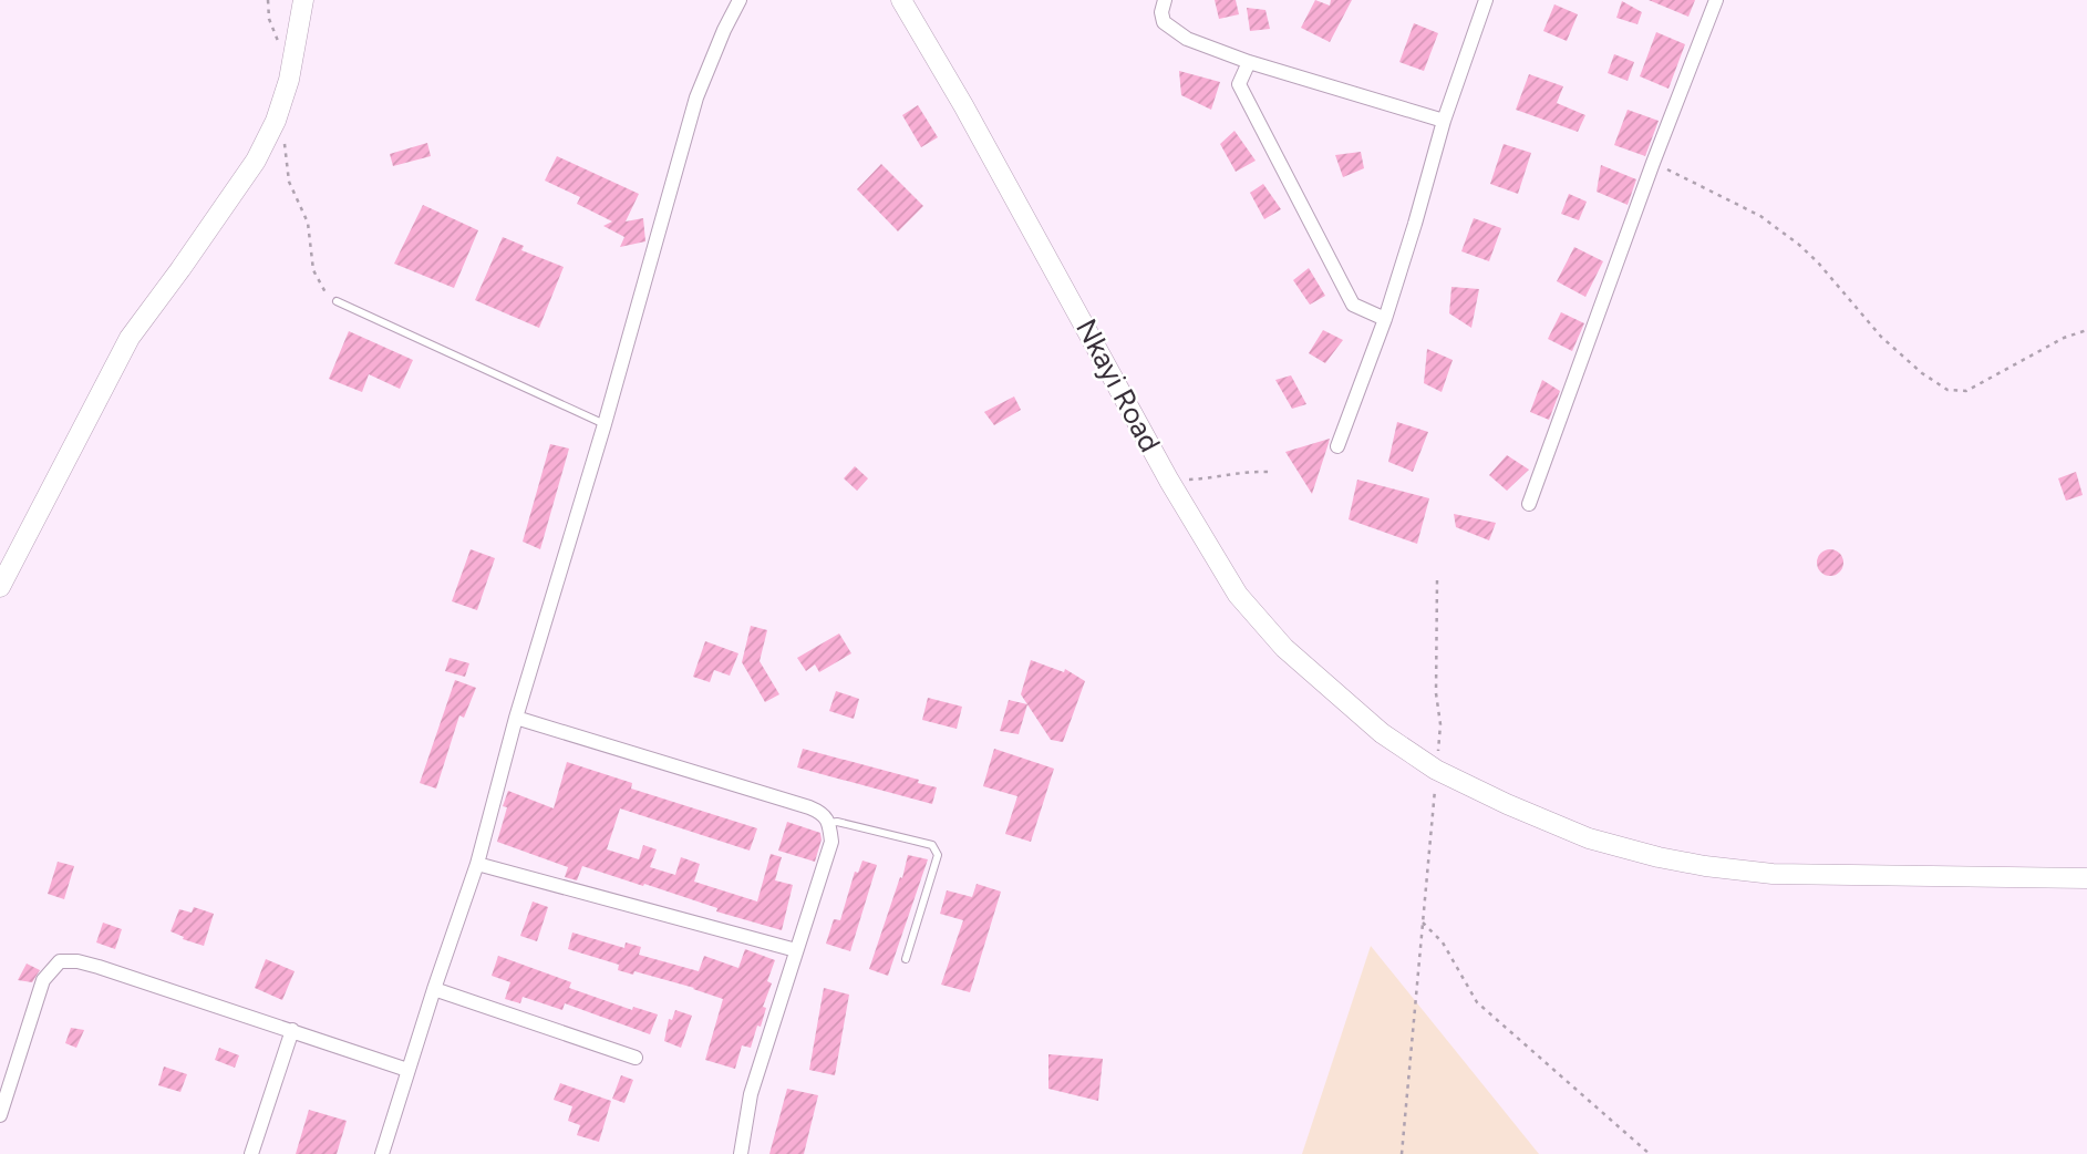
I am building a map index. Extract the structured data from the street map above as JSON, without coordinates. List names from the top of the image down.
{
  "streets": {
    "main road": ["Nkayi Road"]
  }
}
